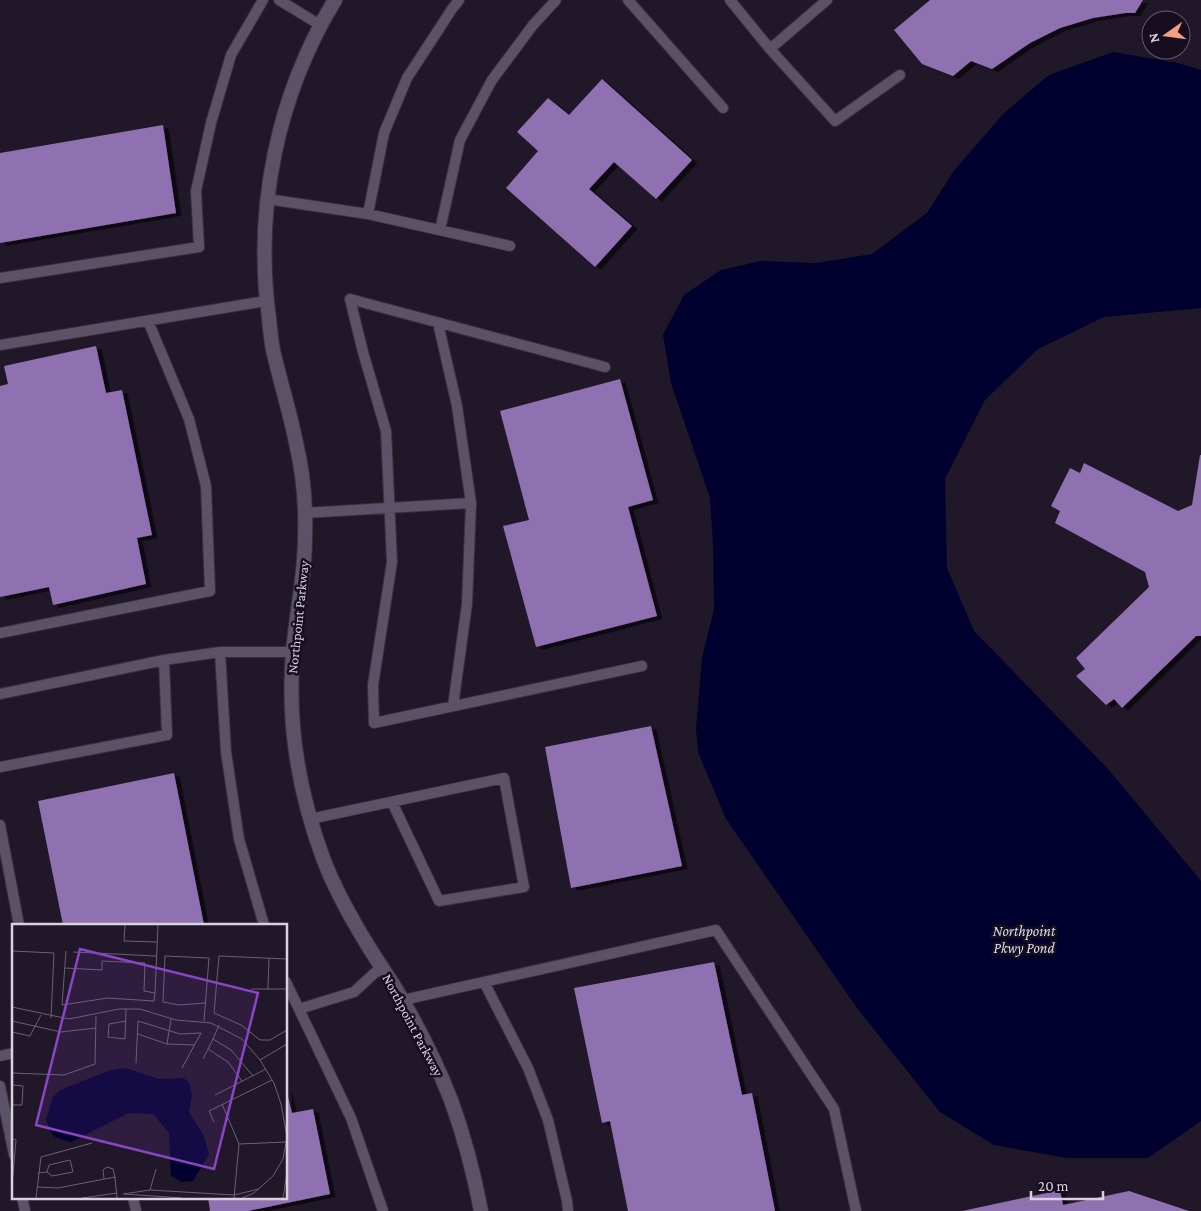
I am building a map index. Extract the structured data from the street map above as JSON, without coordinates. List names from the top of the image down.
{
  "streets": {
    "street": ["Northpoint Parkway"]
  },
  "water": ["Northpoint Pkwy Pond"],
  "scale_bar": "20 m",
  "north": "left"
}
